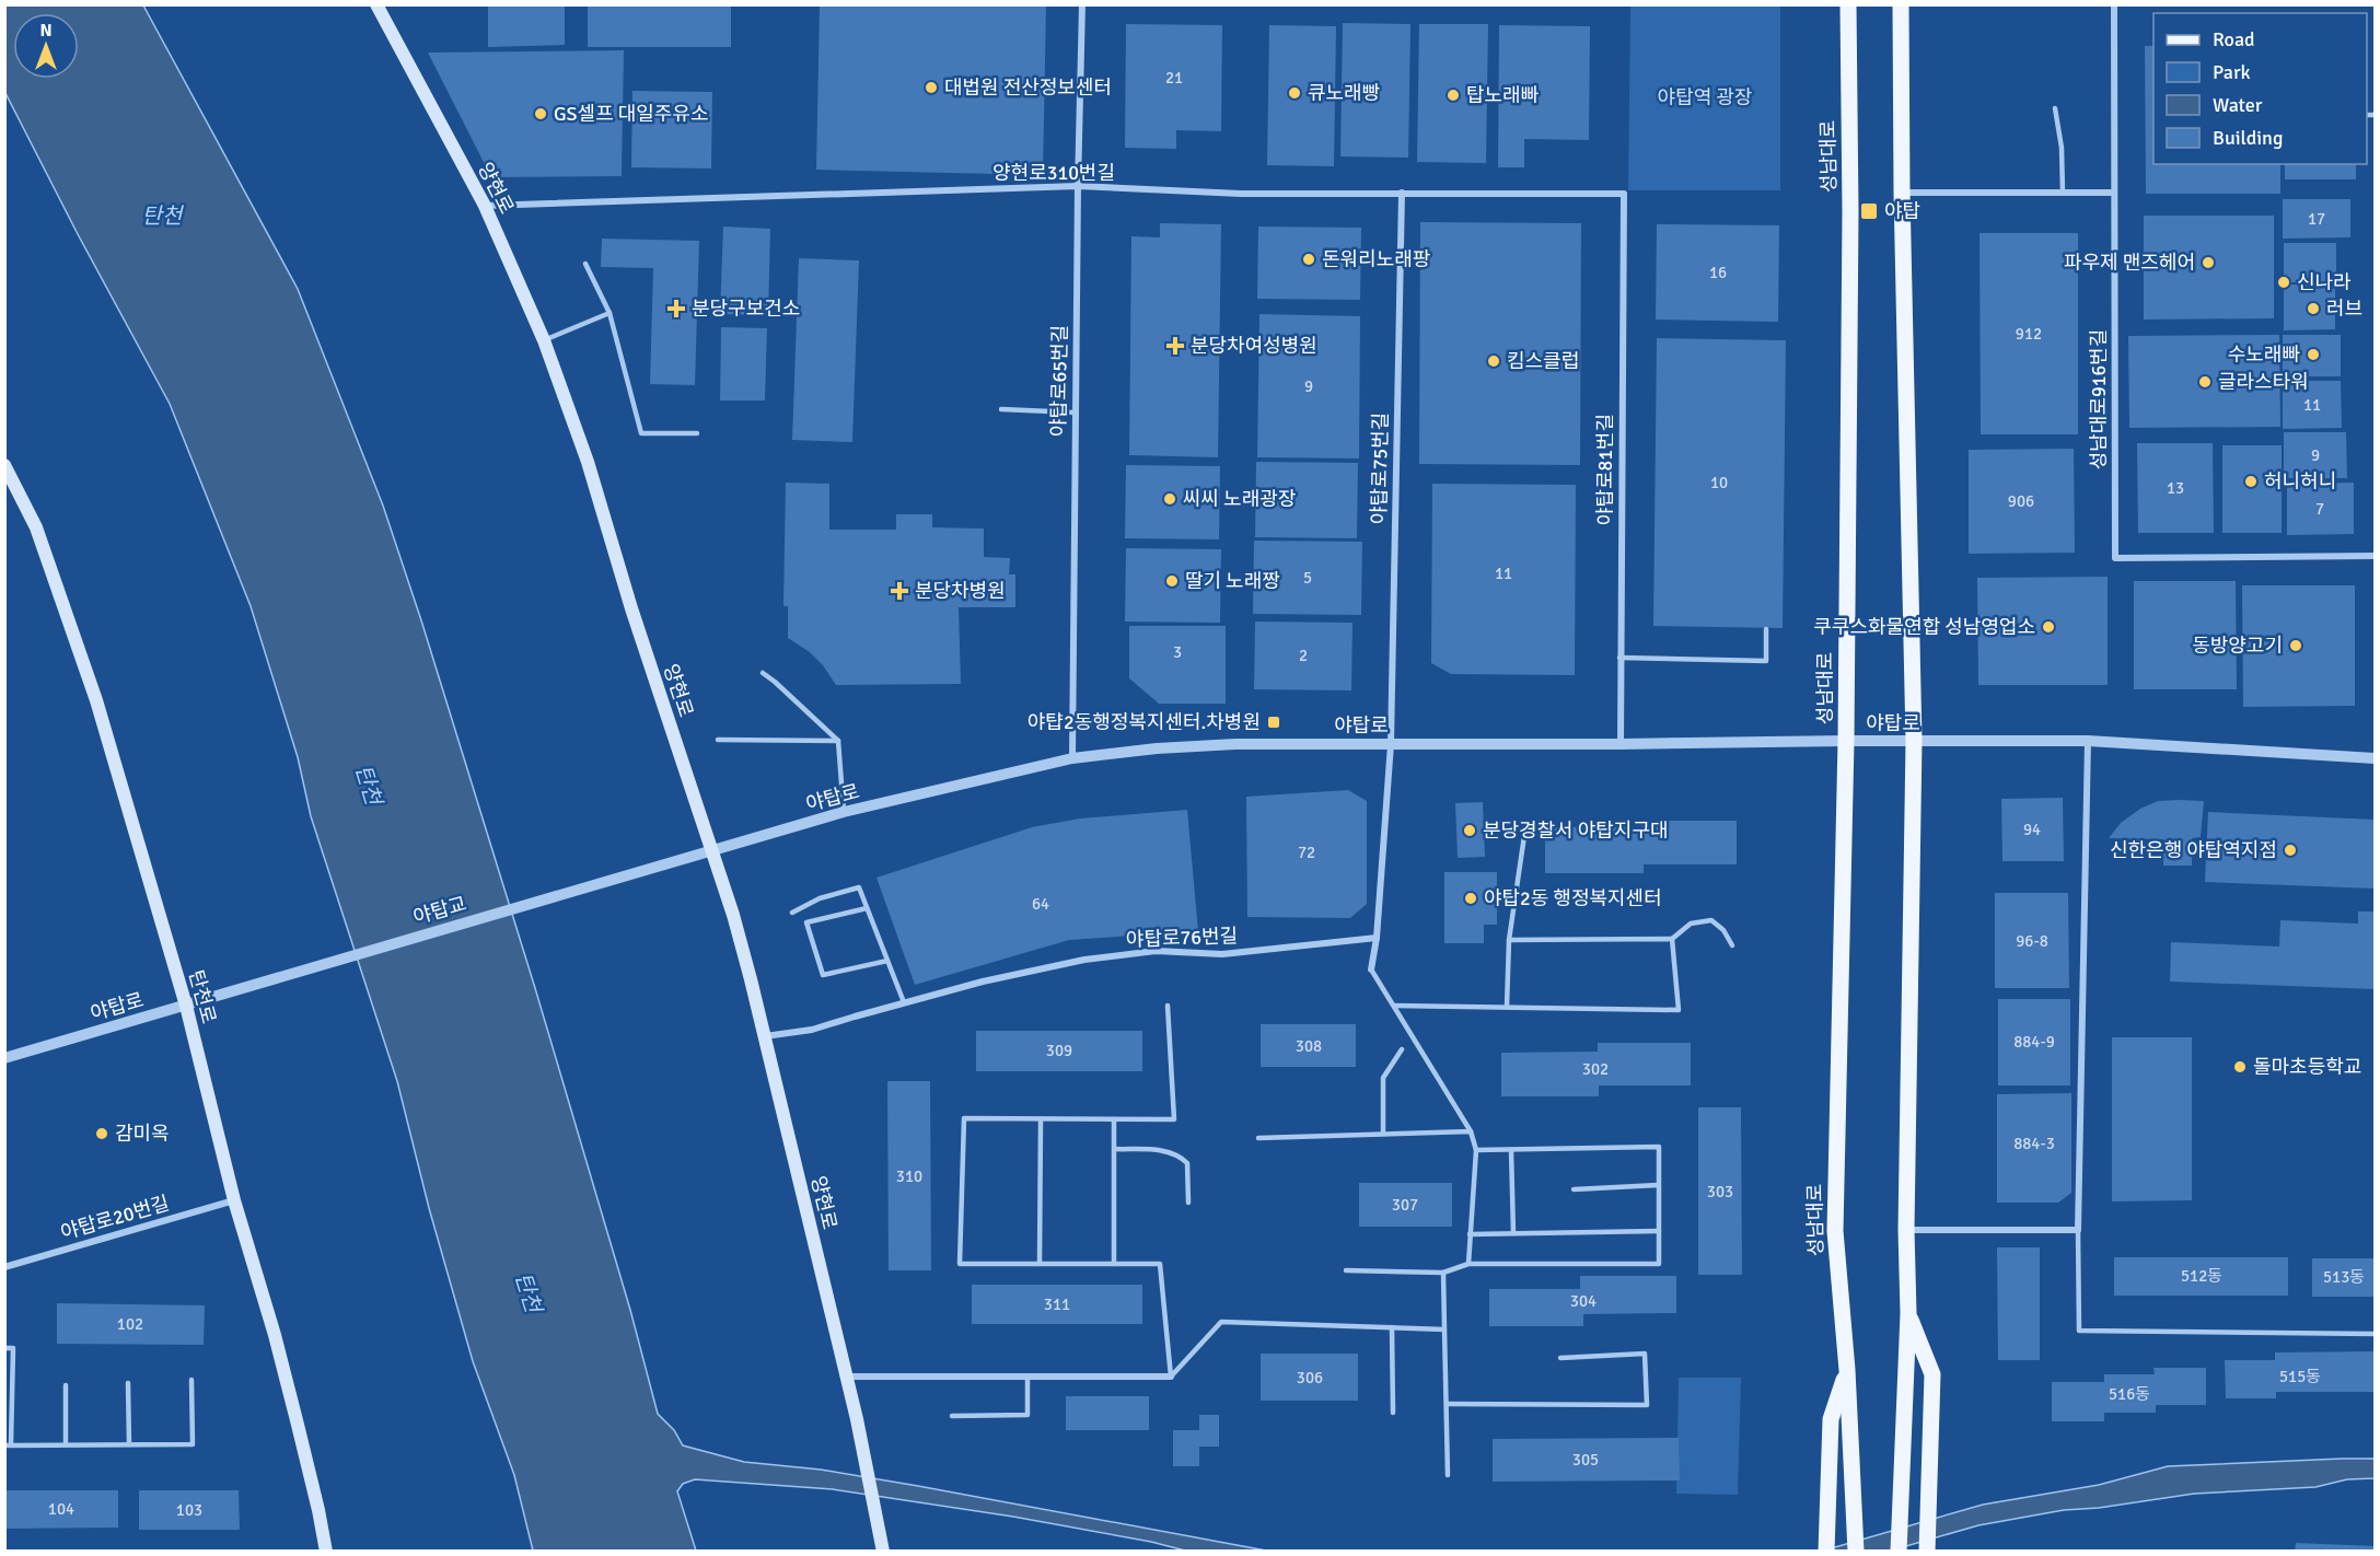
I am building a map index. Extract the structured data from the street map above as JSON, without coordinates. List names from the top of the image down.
{
  "streets": {
    "main road": ["성남대로", "양현로", "탄천로"],
    "street": [
      "양현로310번길",
      "야탑로65번길",
      "성남대로916번길",
      "야탑로75번길",
      "야탑로81번길",
      "야탑로",
      "야탑교",
      "야탑로76번길",
      "야탑로20번길"
    ]
  },
  "crossings": [
    ["성남대로", "야탑로"],
    ["양현로310번길", "양현로"],
    ["양현로310번길", "야탑로65번길"],
    ["양현로310번길", "야탑로75번길"],
    ["양현로310번길", "야탑로81번길"],
    ["양현로", "야탑로"],
    ["양현로", "야탑로76번길"],
    ["야탑로65번길", "야탑로"],
    ["야탑로75번길", "야탑로"],
    ["야탑로81번길", "야탑로"],
    ["야탑로", "야탑교"],
    ["야탑로", "탄천로"],
    ["탄천로", "야탑로20번길"]
  ],
  "water": ["탄천"],
  "parks": ["야탑역 광장"],
  "places": {
    "other": [
      "대법원 전산정보센터",
      "큐노래빵",
      "탑노래빠",
      "GS셀프 대일주유소",
      "돈워리노래팡",
      "파우제 맨즈헤어",
      "신나라",
      "러브",
      "수노래빠",
      "킴스클럽",
      "글라스타워",
      "허니허니",
      "씨씨 노래광장",
      "딸기 노래짱",
      "쿠쿠스화물연합 성남영업소",
      "동방양고기",
      "분당경찰서 야탑지구대",
      "신한은행 야탑역지점",
      "야탑2동 행정복지센터",
      "돌마초등학교",
      "감미옥"
    ],
    "transit": ["야탑", "야턉2동행정복지센터.차병원"],
    "health": ["분당구보건소", "분당차여성병원", "분당차병원"]
  },
  "house_numbers": [
    "21",
    "17",
    "16",
    "912",
    "9",
    "11",
    "9",
    "10",
    "13",
    "906",
    "7",
    "11",
    "5",
    "3",
    "2",
    "94",
    "72",
    "64",
    "96-8",
    "884-9",
    "308",
    "309",
    "302",
    "884-3",
    "310",
    "303",
    "307",
    "512동",
    "513동",
    "304",
    "311",
    "102",
    "515동",
    "306",
    "516동",
    "305",
    "104",
    "103"
  ],
  "legend": [
    "Road",
    "Park",
    "Water",
    "Building"
  ],
  "north": "top"
}
